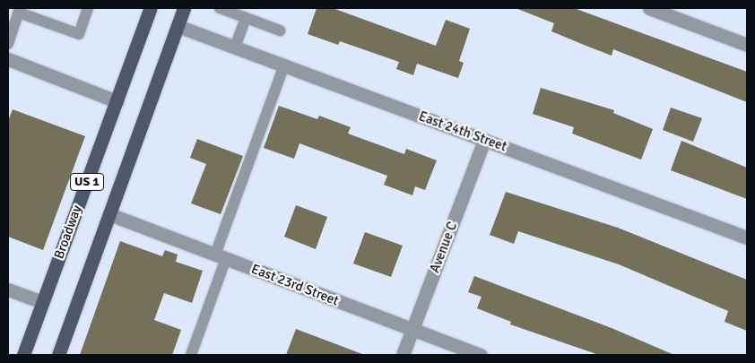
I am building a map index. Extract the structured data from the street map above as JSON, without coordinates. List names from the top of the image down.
{
  "streets": {
    "main road": ["US 1", "Broadway"],
    "street": ["East 24th Street", "Avenue C", "East 23rd Street"]
  },
  "crossings": [
    ["East 24th Street", "US 1"],
    ["East 24th Street", "Avenue C"],
    ["US 1", "East 23rd Street"],
    ["Avenue C", "East 23rd Street"]
  ]
}
